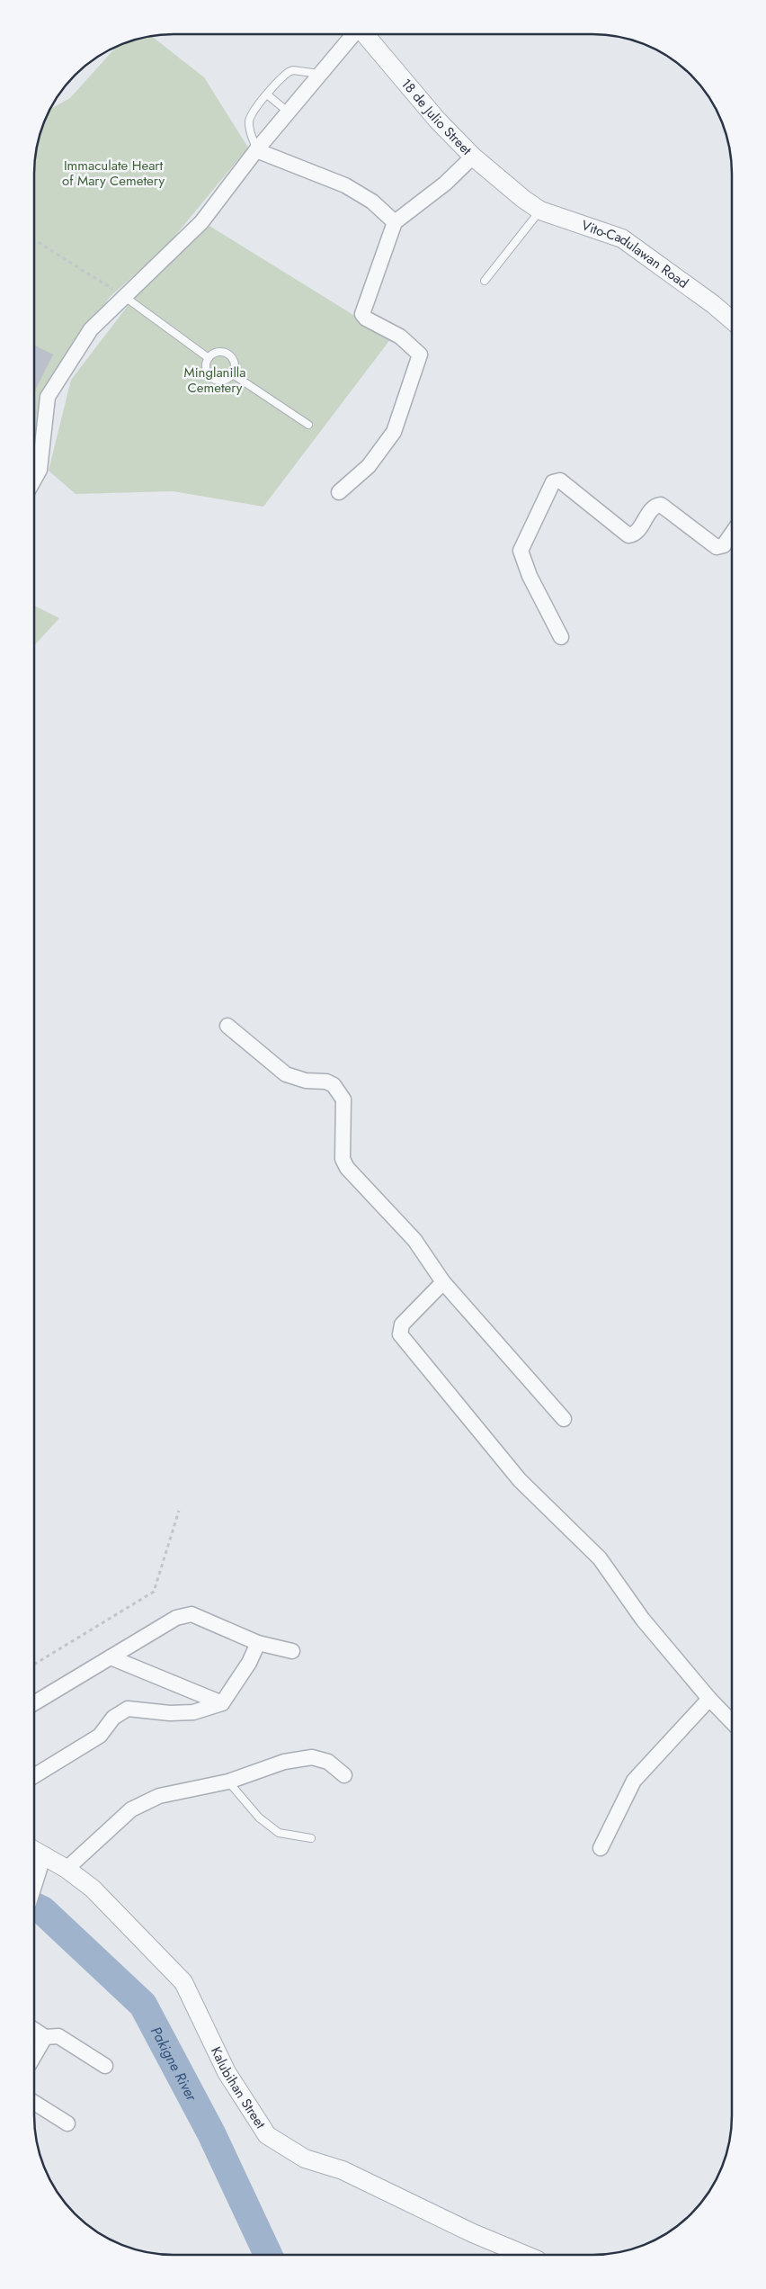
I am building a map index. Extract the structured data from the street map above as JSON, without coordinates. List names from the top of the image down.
{
  "streets": {
    "street": ["18 de Julio Street", "Vito-Cadulawan Road", "Kalubihan Street"]
  },
  "crossings": [
    ["18 de Julio Street", "Vito-Cadulawan Road"]
  ],
  "water": ["Pakigne River"],
  "parks": ["Immaculate Heart of Mary Cemetery", "Minglanilla Cemetery"]
}
